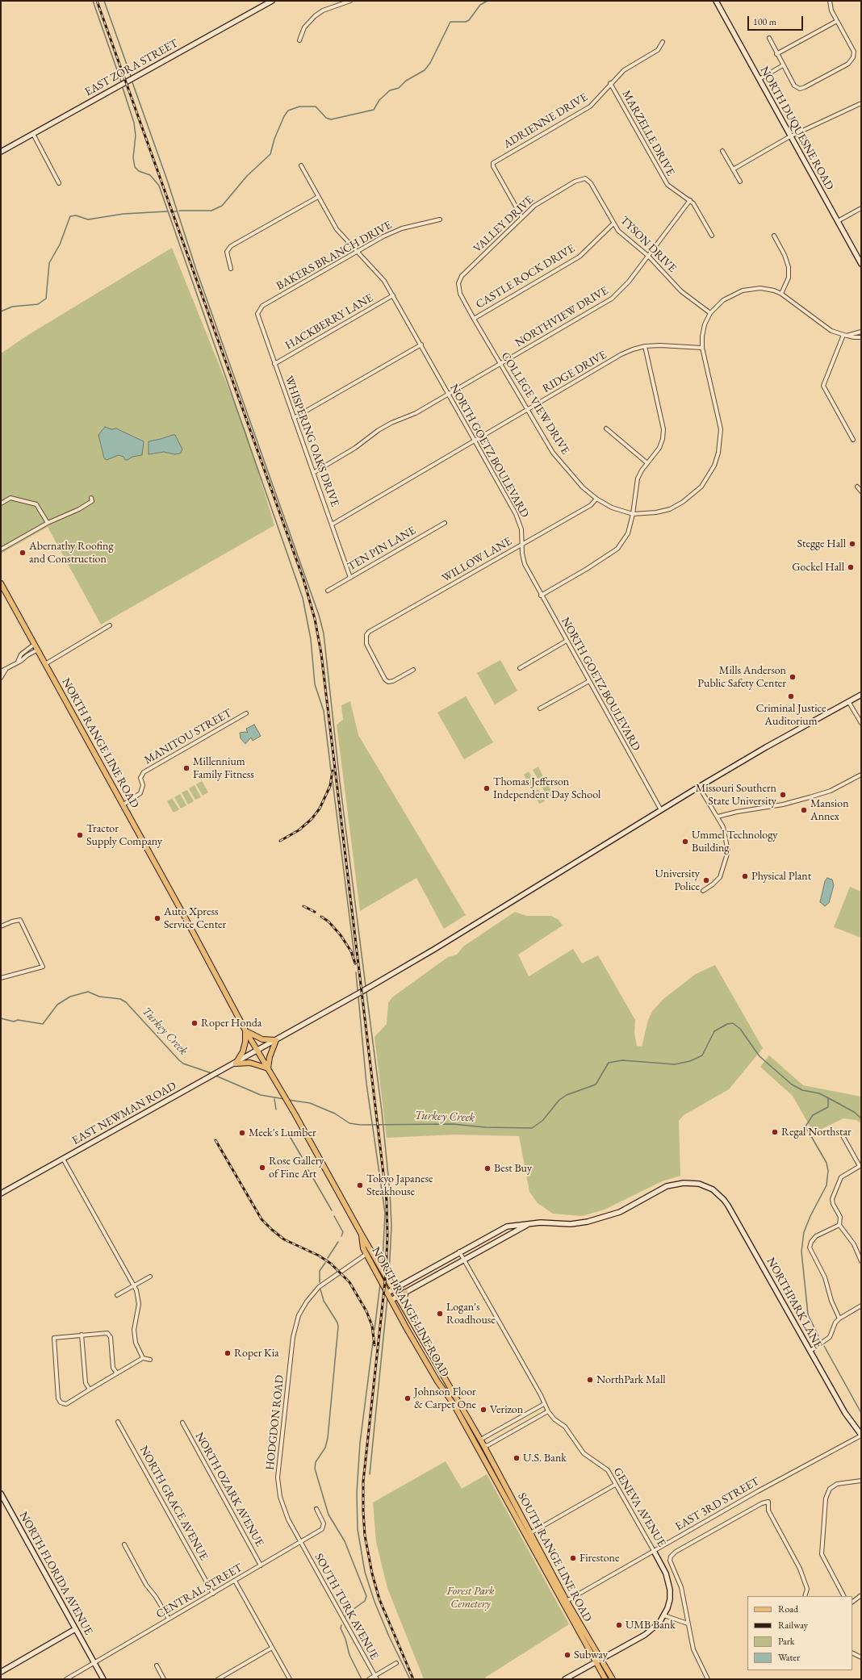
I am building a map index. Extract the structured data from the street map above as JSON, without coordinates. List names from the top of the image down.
{
  "streets": {
    "main road": ["NORTH RANGE LINE ROAD", "SOUTH RANGE LINE ROAD"],
    "street": [
      "EAST ZORA STREET",
      "ADRIENNE DRIVE",
      "NORTH DUQUESNE ROAD",
      "MARZELLE DRIVE",
      "VALLEY DRIVE",
      "TYSON DRIVE",
      "BAKERS BRANCH DRIVE",
      "CASTLE ROCK DRIVE",
      "NORTHVIEW DRIVE",
      "HACKBERRY LANE",
      "RIDGE DRIVE",
      "COLLEGE VIEW DRIVE",
      "WHISPERING OAKS DRIVE",
      "NORTH GOETZ BOULEVARD",
      "TEN PIN LANE",
      "WILLOW LANE",
      "MANITOU STREET",
      "EAST NEWMAN ROAD",
      "NORTHPARK LANE",
      "HODGDON ROAD",
      "NORTH OZARK AVENUE",
      "NORTH GRACE AVENUE",
      "EAST 3RD STREET",
      "GENEVA AVENUE",
      "NORTH FLORIDA AVENUE",
      "CENTRAL STREET",
      "SOUTH TURK AVENUE"
    ]
  },
  "crossings": [
    ["ADRIENNE DRIVE", "MARZELLE DRIVE"],
    ["ADRIENNE DRIVE", "VALLEY DRIVE"],
    ["MARZELLE DRIVE", "NORTHVIEW DRIVE"],
    ["VALLEY DRIVE", "TYSON DRIVE"],
    ["VALLEY DRIVE", "COLLEGE VIEW DRIVE"],
    ["TYSON DRIVE", "CASTLE ROCK DRIVE"],
    ["TYSON DRIVE", "NORTHVIEW DRIVE"],
    ["TYSON DRIVE", "COLLEGE VIEW DRIVE"],
    ["BAKERS BRANCH DRIVE", "WHISPERING OAKS DRIVE"],
    ["BAKERS BRANCH DRIVE", "NORTH GOETZ BOULEVARD"],
    ["CASTLE ROCK DRIVE", "COLLEGE VIEW DRIVE"],
    ["NORTHVIEW DRIVE", "COLLEGE VIEW DRIVE"],
    ["NORTHVIEW DRIVE", "WHISPERING OAKS DRIVE"],
    ["NORTHVIEW DRIVE", "NORTH GOETZ BOULEVARD"],
    ["HACKBERRY LANE", "WHISPERING OAKS DRIVE"],
    ["HACKBERRY LANE", "NORTH GOETZ BOULEVARD"],
    ["RIDGE DRIVE", "COLLEGE VIEW DRIVE"],
    ["RIDGE DRIVE", "WHISPERING OAKS DRIVE"],
    ["RIDGE DRIVE", "NORTH GOETZ BOULEVARD"],
    ["COLLEGE VIEW DRIVE", "WILLOW LANE"],
    ["WHISPERING OAKS DRIVE", "TEN PIN LANE"],
    ["NORTH GOETZ BOULEVARD", "WILLOW LANE"],
    ["NORTH GOETZ BOULEVARD", "EAST NEWMAN ROAD"],
    ["MANITOU STREET", "NORTH RANGE LINE ROAD"],
    ["NORTH RANGE LINE ROAD", "EAST NEWMAN ROAD"],
    ["NORTH RANGE LINE ROAD", "HODGDON ROAD"],
    ["NORTH RANGE LINE ROAD", "SOUTH RANGE LINE ROAD"],
    ["NORTHPARK LANE", "EAST 3RD STREET"],
    ["HODGDON ROAD", "CENTRAL STREET"],
    ["HODGDON ROAD", "SOUTH TURK AVENUE"],
    ["NORTH OZARK AVENUE", "CENTRAL STREET"],
    ["NORTH GRACE AVENUE", "CENTRAL STREET"],
    ["EAST 3RD STREET", "GENEVA AVENUE"],
    ["EAST 3RD STREET", "SOUTH RANGE LINE ROAD"],
    ["NORTH FLORIDA AVENUE", "CENTRAL STREET"],
    ["CENTRAL STREET", "SOUTH TURK AVENUE"]
  ],
  "water": ["Turkey Creek"],
  "parks": ["Forest Park Cemetery"],
  "places": [
    "Stegge Hall",
    "Abernathy Roofing and Construction",
    "Gockel Hall",
    "Mills Anderson Public Safety Center",
    "Criminal Justice Auditorium",
    "Millennium Family Fitness",
    "Thomas Jefferson Independent Day School",
    "Missouri Southern State University",
    "Mansion Annex",
    "Tractor Supply Company",
    "Ummel Technology Building",
    "Physical Plant",
    "University Police",
    "Auto Xpress Service Center",
    "Roper Honda",
    "Regal Northstar",
    "Meek's Lumber",
    "Rose Gallery of Fine Art",
    "Best Buy",
    "Tokyo Japanese Steakhouse",
    "Logan's Roadhouse",
    "Roper Kia",
    "NorthPark Mall",
    "Johnson Floor & Carpet One",
    "Verizon",
    "U.S. Bank",
    "Firestone",
    "UMB Bank",
    "Subway"
  ],
  "legend": [
    "Road",
    "Railway",
    "Park",
    "Water"
  ],
  "scale_bar": "100 m"
}
